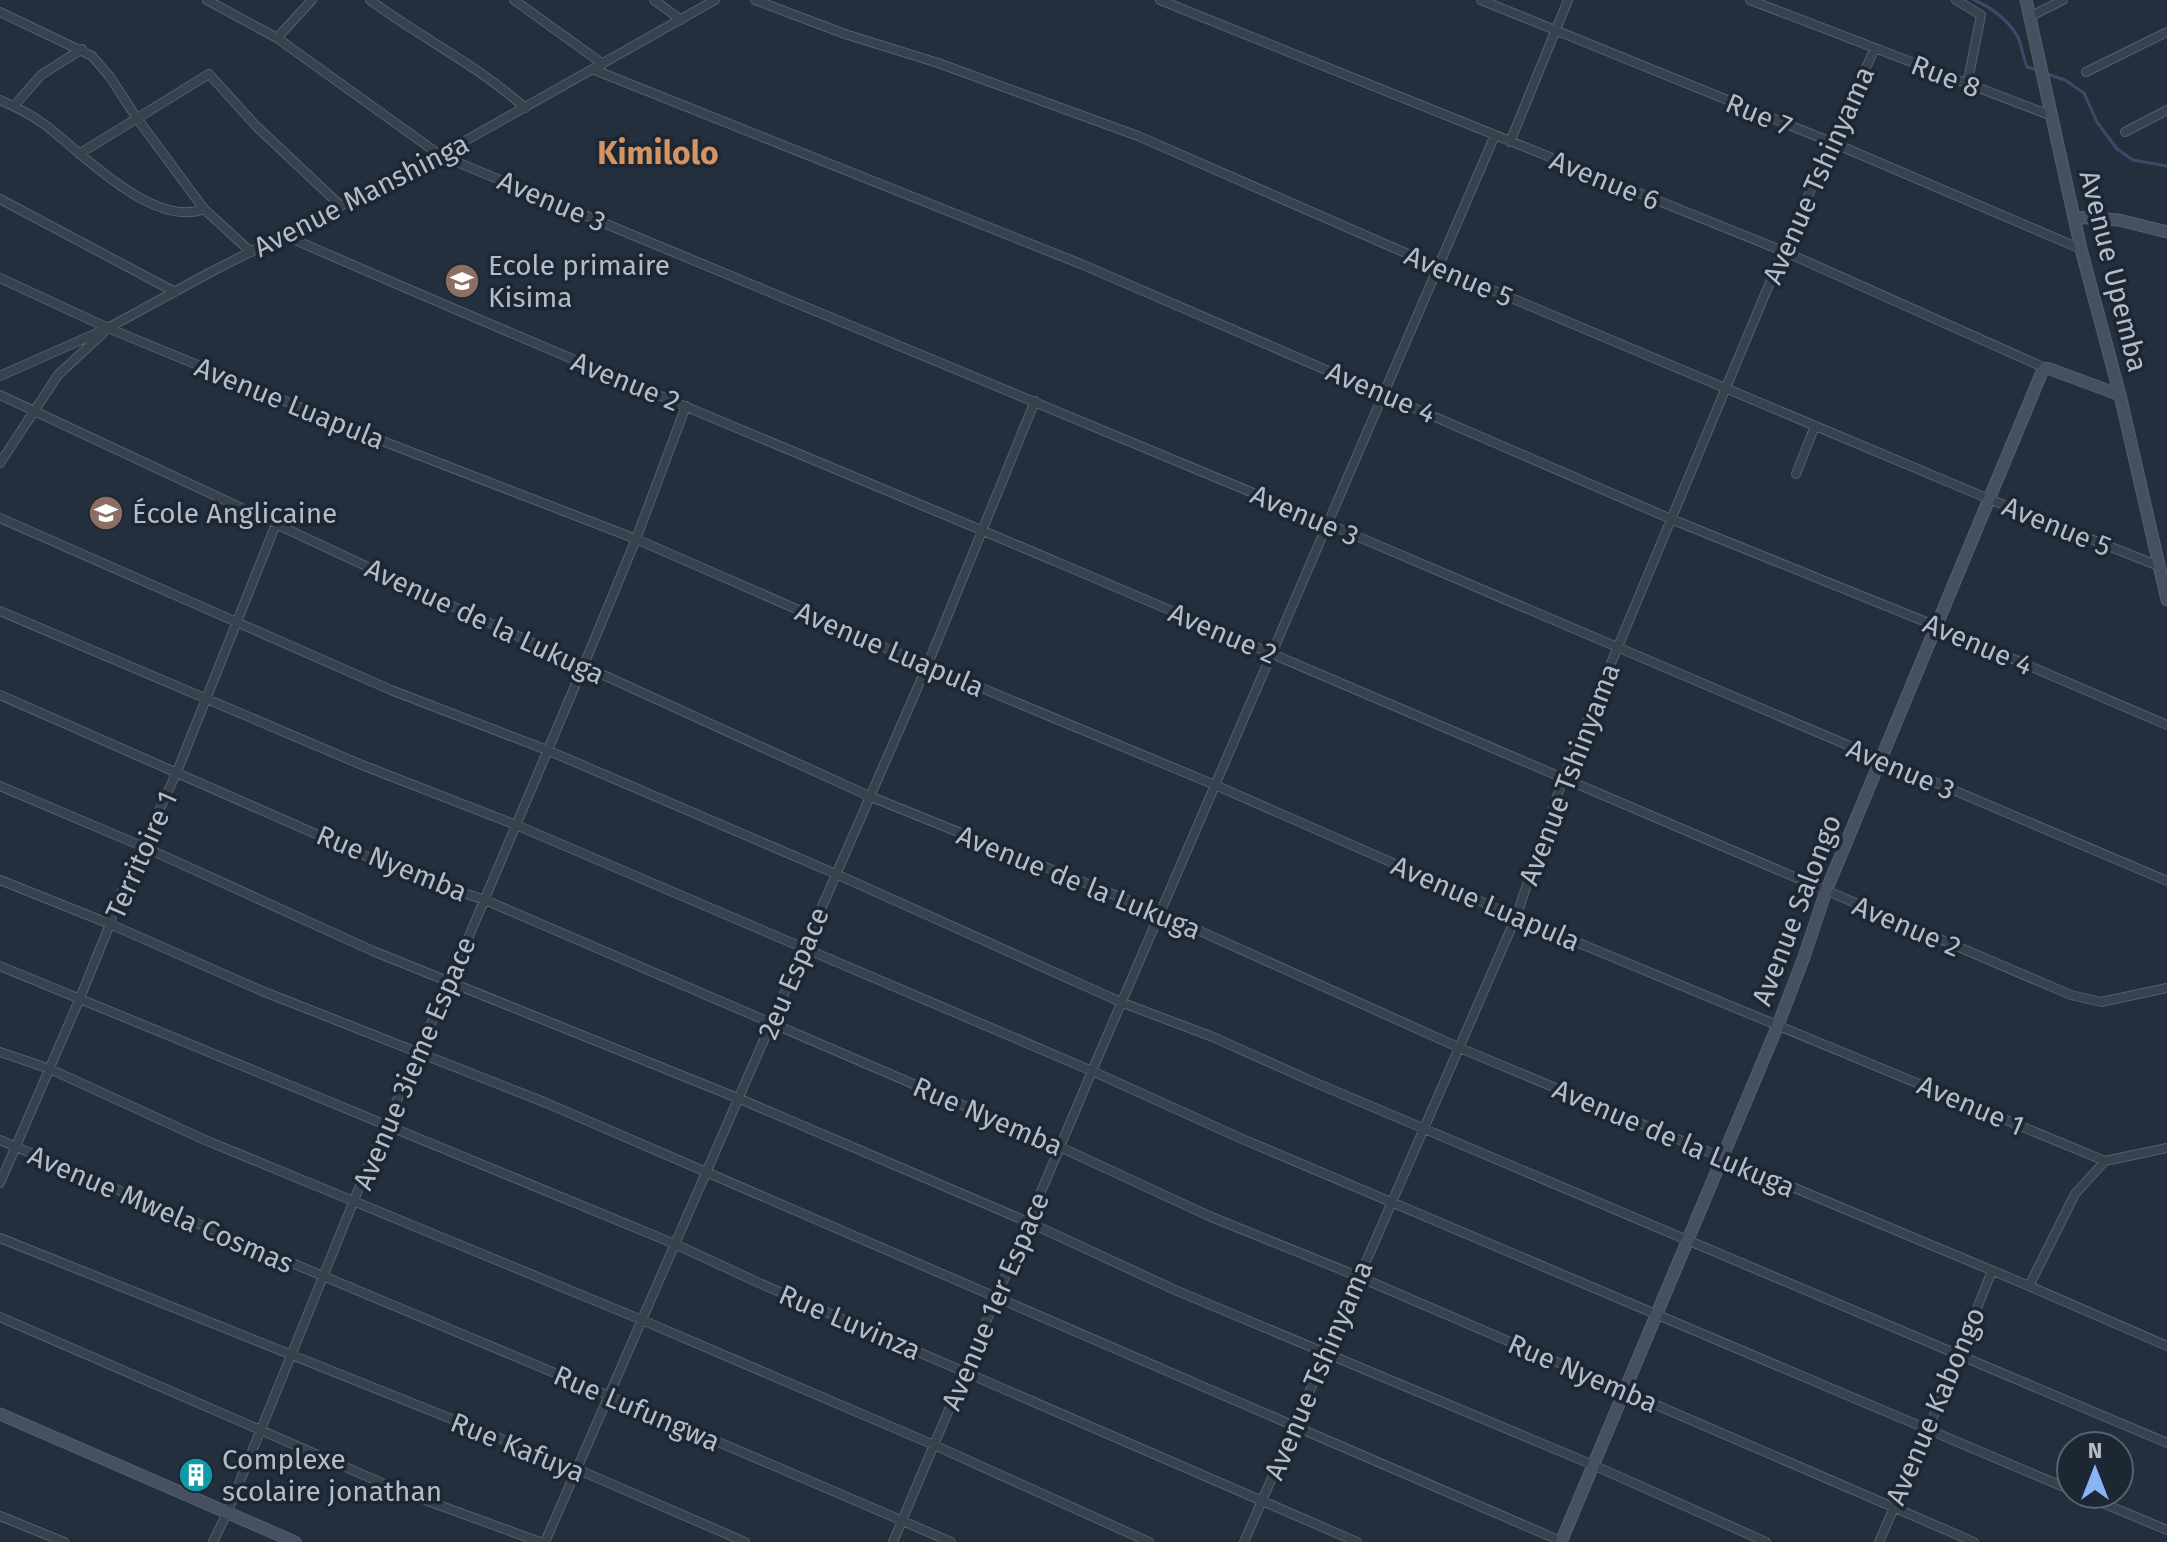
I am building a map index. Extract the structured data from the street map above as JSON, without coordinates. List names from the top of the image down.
{
  "streets": {
    "street": [
      "Rue 8",
      "Rue 7",
      "Avenue Tshinyama",
      "Avenue 6",
      "Avenue Manshinga",
      "Avenue 3",
      "Avenue Upemba",
      "Avenue 5",
      "Avenue 2",
      "Avenue 4",
      "Avenue Luapula",
      "Avenue de la Lukuga",
      "Territoire 1",
      "Rue Nyemba",
      "Avenue Salongo",
      "2eu Espace",
      "Avenue 3ieme Espace",
      "Avenue 1",
      "Avenue Mwela Cosmas",
      "Avenue 1er Espace",
      "Rue Luvinza",
      "Avenue Kabongo",
      "Rue Lufungwa",
      "Rue Kafuya"
    ]
  },
  "crossings": [
    ["Rue 8", "Avenue Tshinyama"],
    ["Rue 8", "Avenue Upemba"],
    ["Rue 7", "Avenue Tshinyama"],
    ["Rue 7", "Avenue Upemba"],
    ["Avenue Tshinyama", "Avenue 6"],
    ["Avenue Tshinyama", "Avenue 3"],
    ["Avenue Tshinyama", "Avenue 5"],
    ["Avenue Tshinyama", "Avenue 2"],
    ["Avenue Tshinyama", "Avenue 4"],
    ["Avenue Tshinyama", "Avenue Luapula"],
    ["Avenue Tshinyama", "Avenue de la Lukuga"],
    ["Avenue Tshinyama", "Rue Nyemba"],
    ["Avenue Tshinyama", "Rue Luvinza"],
    ["Avenue 6", "Avenue Salongo"],
    ["Avenue 6", "Avenue 1er Espace"],
    ["Avenue Manshinga", "Avenue 3"],
    ["Avenue Manshinga", "Avenue 2"],
    ["Avenue Manshinga", "Avenue 4"],
    ["Avenue Manshinga", "Avenue Luapula"],
    ["Avenue 3", "Avenue Salongo"],
    ["Avenue 3", "2eu Espace"],
    ["Avenue 3", "Avenue 1er Espace"],
    ["Avenue Upemba", "Avenue 5"],
    ["Avenue 5", "Avenue Salongo"],
    ["Avenue 5", "Avenue 1er Espace"],
    ["Avenue 2", "Avenue Salongo"],
    ["Avenue 2", "2eu Espace"],
    ["Avenue 2", "Avenue 3ieme Espace"],
    ["Avenue 2", "Avenue 1er Espace"],
    ["Avenue 4", "Avenue Salongo"],
    ["Avenue 4", "Avenue 1er Espace"],
    ["Avenue Luapula", "Avenue Salongo"],
    ["Avenue Luapula", "2eu Espace"],
    ["Avenue Luapula", "Avenue 3ieme Espace"],
    ["Avenue Luapula", "Avenue 1"],
    ["Avenue Luapula", "Avenue 1er Espace"],
    ["Avenue de la Lukuga", "Territoire 1"],
    ["Avenue de la Lukuga", "Avenue Salongo"],
    ["Avenue de la Lukuga", "2eu Espace"],
    ["Avenue de la Lukuga", "Avenue 3ieme Espace"],
    ["Avenue de la Lukuga", "Avenue 1er Espace"],
    ["Avenue de la Lukuga", "Avenue Kabongo"],
    ["Territoire 1", "Rue Nyemba"],
    ["Territoire 1", "Avenue Mwela Cosmas"],
    ["Territoire 1", "Rue Luvinza"],
    ["Rue Nyemba", "Avenue Salongo"],
    ["Rue Nyemba", "2eu Espace"],
    ["Rue Nyemba", "Avenue 3ieme Espace"],
    ["Rue Nyemba", "Avenue 1er Espace"],
    ["Rue Nyemba", "Avenue Kabongo"],
    ["Avenue Salongo", "Avenue 1"],
    ["2eu Espace", "Rue Luvinza"],
    ["2eu Espace", "Rue Lufungwa"],
    ["2eu Espace", "Rue Kafuya"],
    ["Avenue 3ieme Espace", "Avenue Mwela Cosmas"],
    ["Avenue 3ieme Espace", "Rue Luvinza"],
    ["Avenue 3ieme Espace", "Rue Lufungwa"],
    ["Avenue 3ieme Espace", "Rue Kafuya"],
    ["Avenue Mwela Cosmas", "Rue Lufungwa"],
    ["Avenue 1er Espace", "Rue Luvinza"],
    ["Avenue 1er Espace", "Rue Lufungwa"]
  ],
  "districts": ["Kimilolo"],
  "places": {
    "school or university": ["Ecole primaire Kisima", "École Anglicaine"],
    "building": ["Complexe scolaire jonathan"]
  },
  "north": "top"
}
